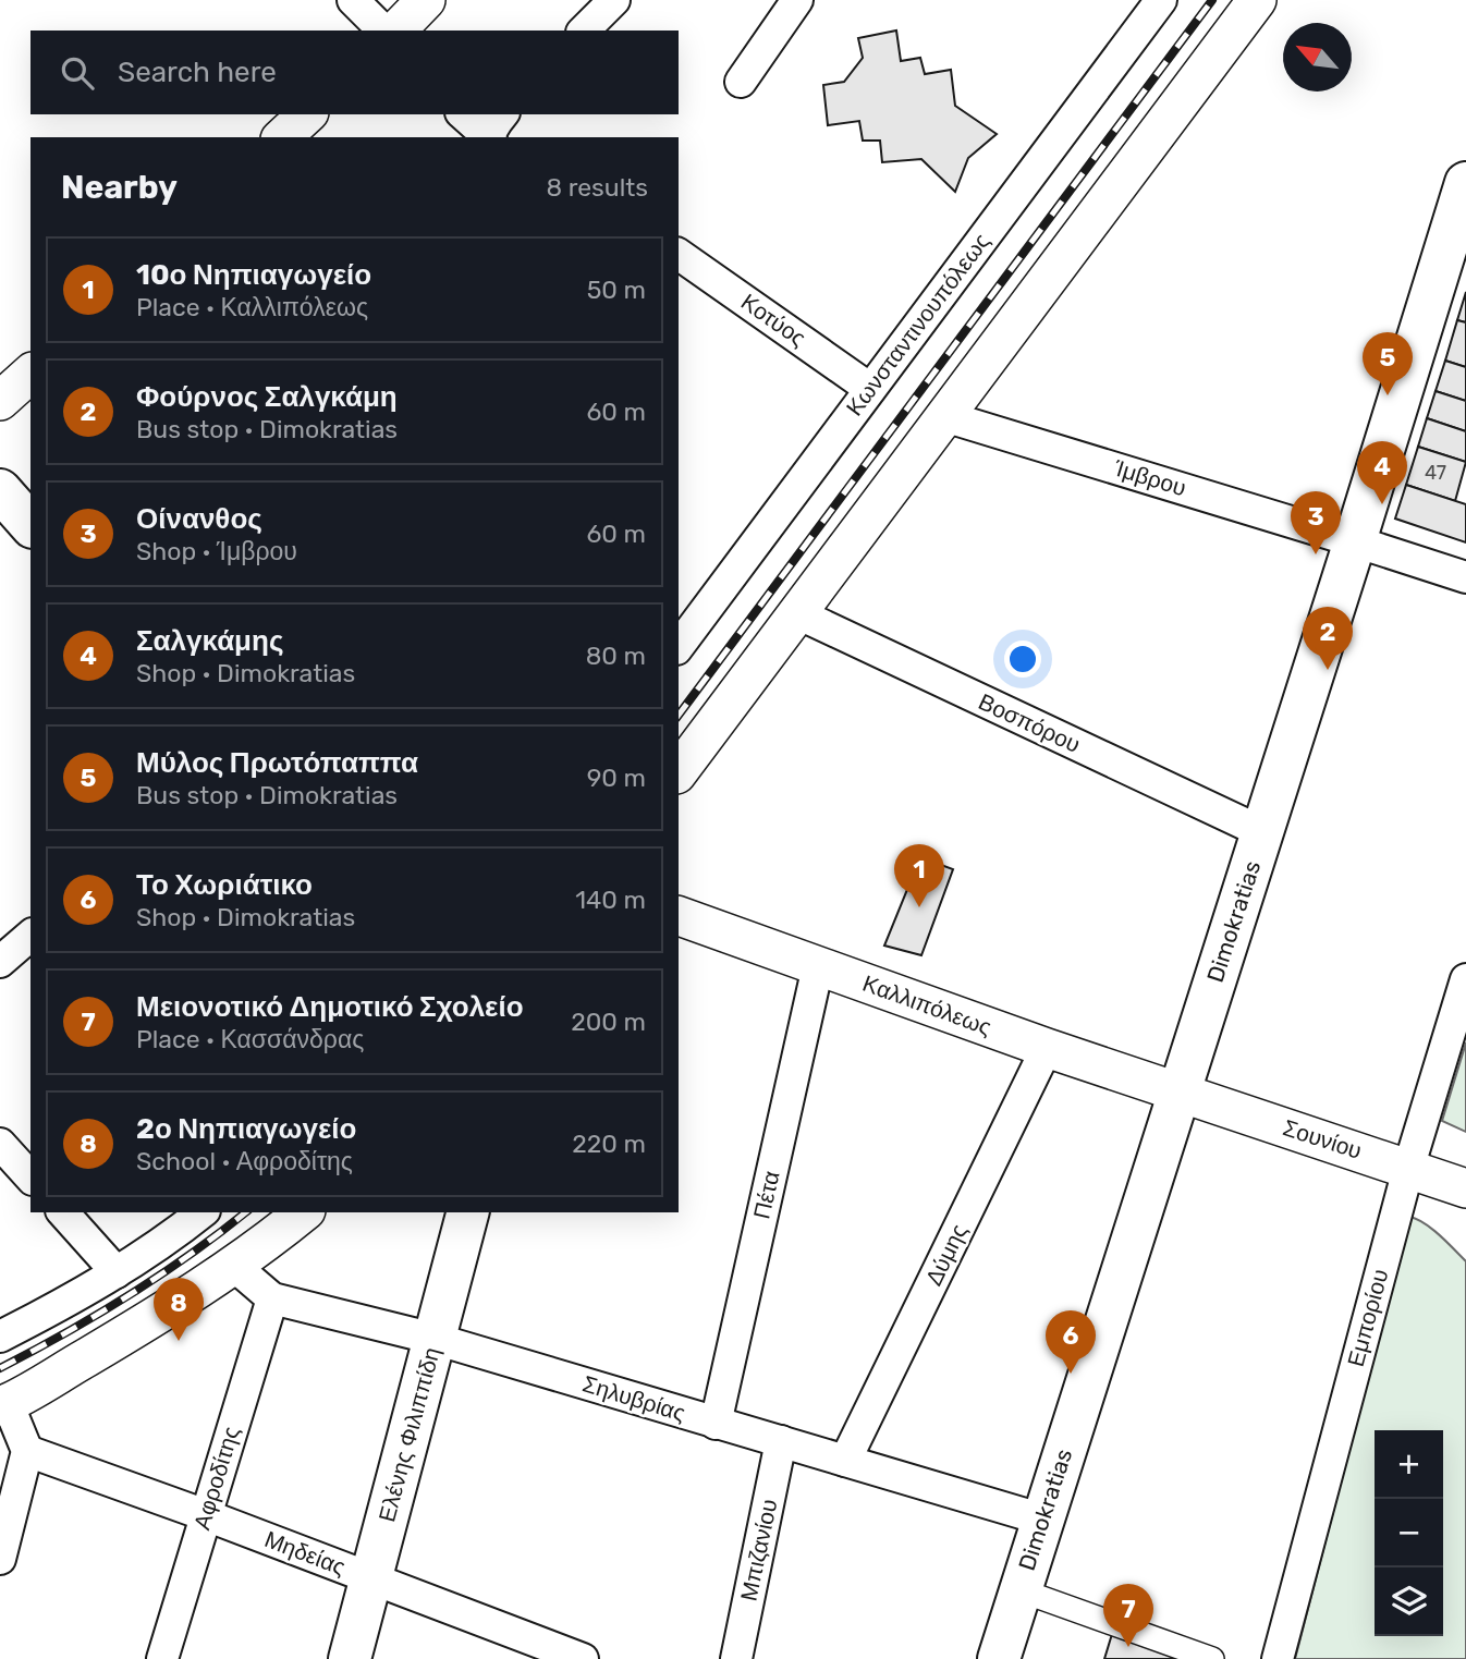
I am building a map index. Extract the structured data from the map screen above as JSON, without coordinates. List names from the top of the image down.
{
  "streets": {
    "main road": ["Dimokratias", "Ελένης Φιλιππίδη"],
    "street": [
      "Κοτύος",
      "Κωνσταντινουπόλεως",
      "Ίμβρου",
      "Βοσπόρου",
      "Καλλιπόλεως",
      "Σουνίου",
      "Πέτα",
      "Δύμης",
      "Εμπορίου",
      "Σηλυβρίας",
      "Αφροδίτης",
      "Μπιζανίου",
      "Μηδείας"
    ]
  },
  "crossings": [
    ["Κοτύος", "Κωνσταντινουπόλεως"],
    ["Ίμβρου", "Dimokratias"],
    ["Βοσπόρου", "Dimokratias"],
    ["Dimokratias", "Καλλιπόλεως"],
    ["Dimokratias", "Σουνίου"],
    ["Dimokratias", "Σηλυβρίας"],
    ["Καλλιπόλεως", "Σουνίου"],
    ["Καλλιπόλεως", "Πέτα"],
    ["Καλλιπόλεως", "Δύμης"],
    ["Σουνίου", "Εμπορίου"],
    ["Πέτα", "Σηλυβρίας"],
    ["Δύμης", "Σηλυβρίας"],
    ["Σηλυβρίας", "Ελένης Φιλιππίδη"],
    ["Σηλυβρίας", "Αφροδίτης"],
    ["Σηλυβρίας", "Μπιζανίου"],
    ["Ελένης Φιλιππίδη", "Μηδείας"],
    ["Αφροδίτης", "Μηδείας"]
  ],
  "house_numbers": ["47"],
  "north": "top left",
  "page": {
    "search": "Search here",
    "heading": ["Nearby", "8 results"],
    "list": [
      {
        "mark": "1",
        "name": "10ο Νηπιαγωγείο",
        "note": "Place · Καλλιπόλεως",
        "value": "50 m"
      },
      {
        "mark": "2",
        "name": "Φούρνος Σαλγκάμη",
        "note": "Bus stop · Dimokratias",
        "value": "60 m"
      },
      {
        "mark": "3",
        "name": "Οίνανθος",
        "note": "Shop · Ίμβρου",
        "value": "60 m"
      },
      {
        "mark": "4",
        "name": "Σαλγκάμης",
        "note": "Shop · Dimokratias",
        "value": "80 m"
      },
      {
        "mark": "5",
        "name": "Μύλος Πρωτόπαππα",
        "note": "Bus stop · Dimokratias",
        "value": "90 m"
      },
      {
        "mark": "6",
        "name": "Το Χωριάτικο",
        "note": "Shop · Dimokratias",
        "value": "140 m"
      },
      {
        "mark": "7",
        "name": "Μειονοτικό Δημοτικό Σχολείο",
        "note": "Place · Κασσάνδρας",
        "value": "200 m"
      },
      {
        "mark": "8",
        "name": "2ο Νηπιαγωγείο",
        "note": "School · Αφροδίτης",
        "value": "220 m"
      }
    ],
    "pins": [
      "5",
      "4",
      "3",
      "2",
      "1",
      "8",
      "6",
      "7"
    ],
    "map_buttons": ["+", "−"]
  }
}
